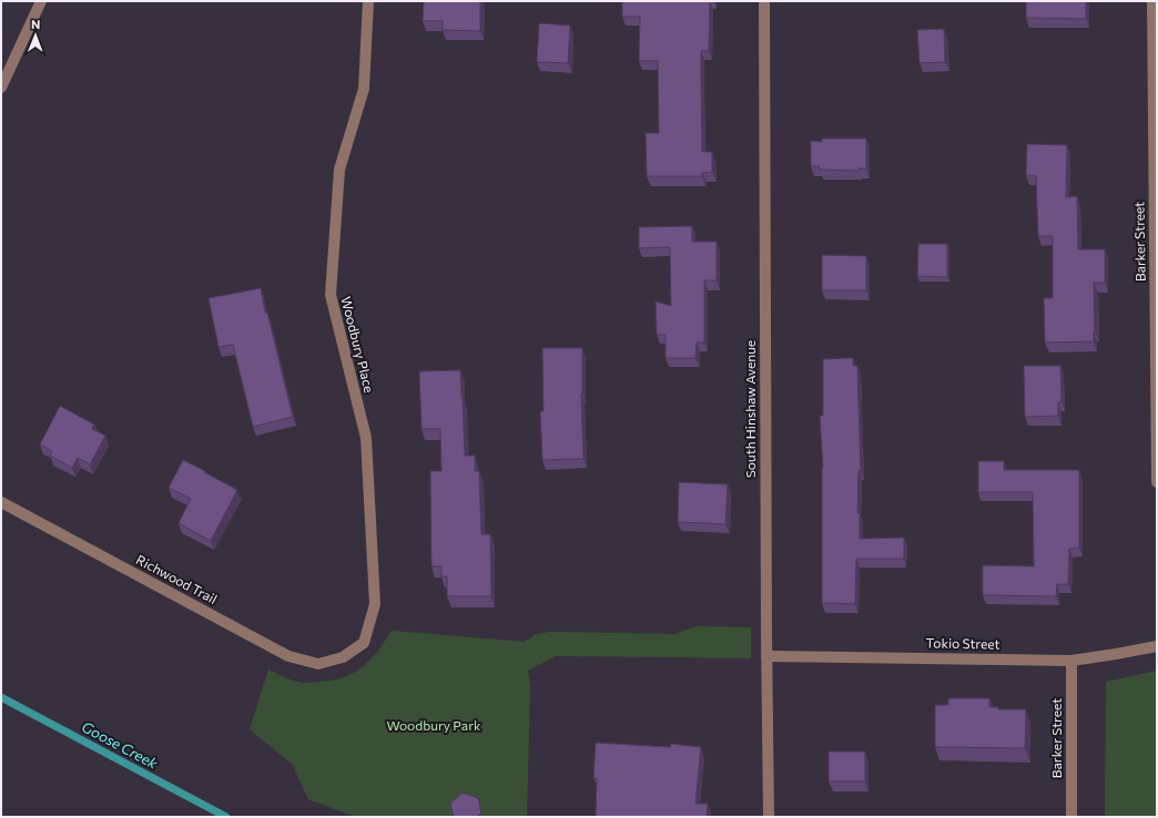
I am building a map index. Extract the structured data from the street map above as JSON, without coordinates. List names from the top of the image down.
{
  "streets": {
    "street": [
      "Barker Street",
      "Woodbury Place",
      "South Hinshaw Avenue",
      "Richwood Trail",
      "Tokio Street"
    ]
  },
  "crossings": [
    ["Barker Street", "Tokio Street"],
    ["Woodbury Place", "Richwood Trail"],
    ["South Hinshaw Avenue", "Tokio Street"]
  ],
  "water": ["Goose Creek"],
  "parks": ["Woodbury Park"],
  "north": "top"
}
